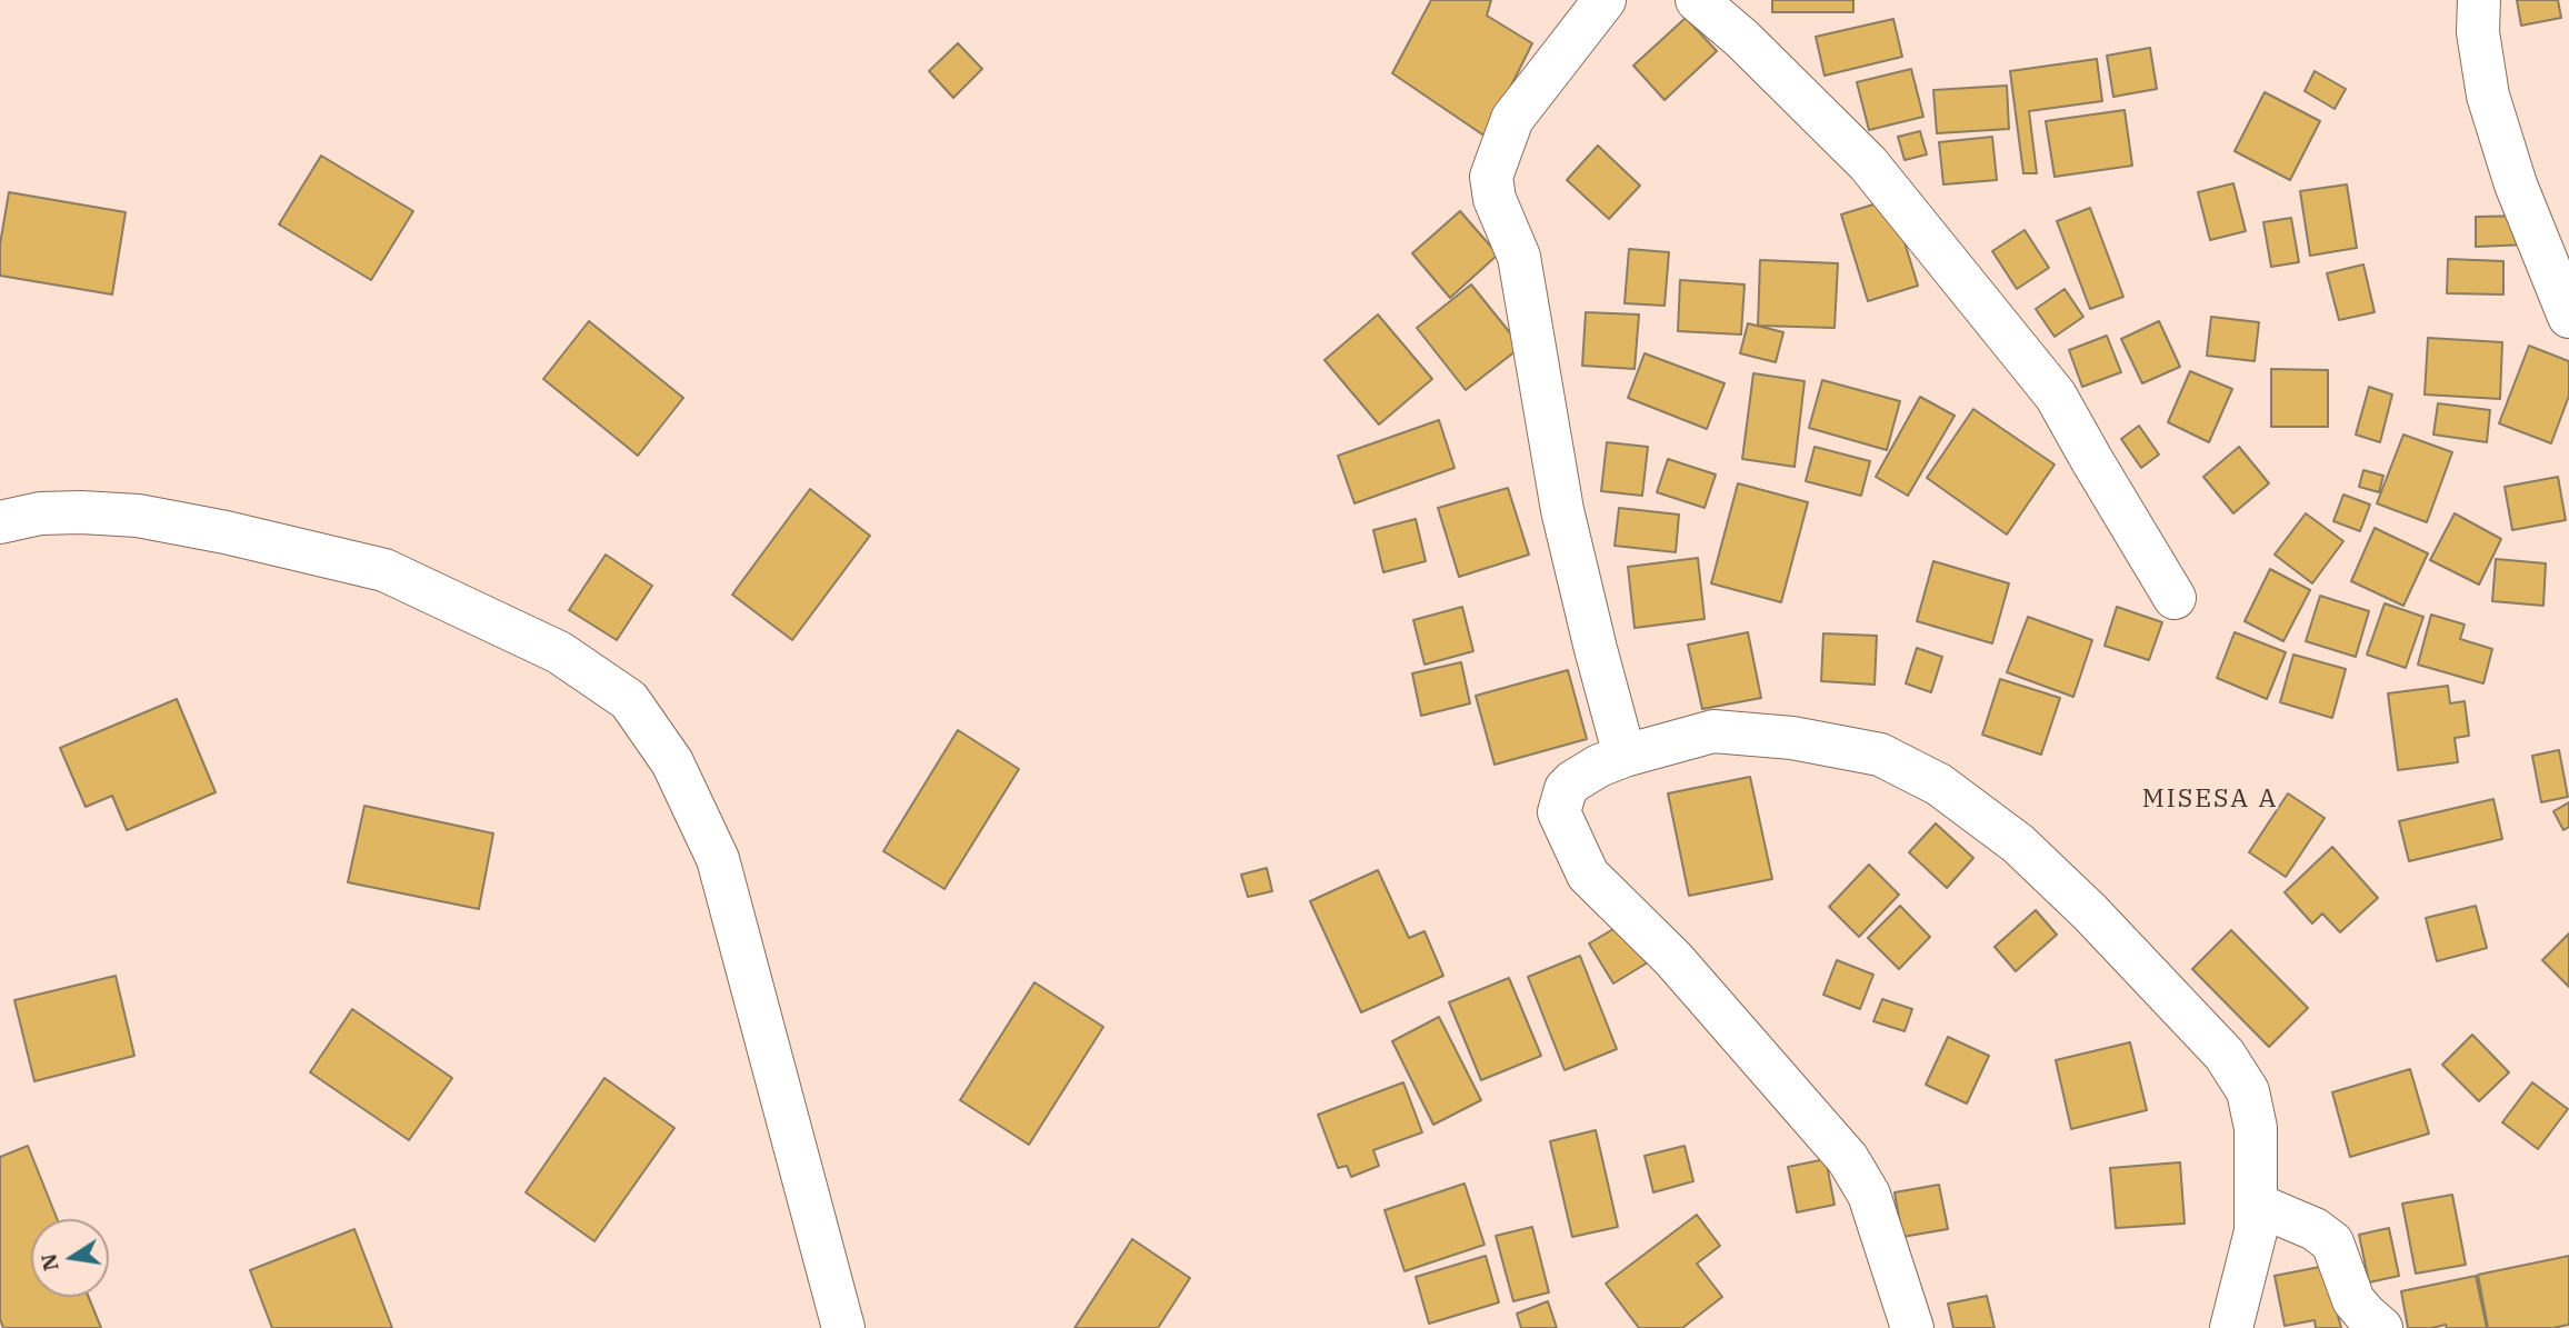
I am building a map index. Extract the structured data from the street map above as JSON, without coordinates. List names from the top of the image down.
{
  "districts": ["MISESA A"],
  "north": "left"
}
